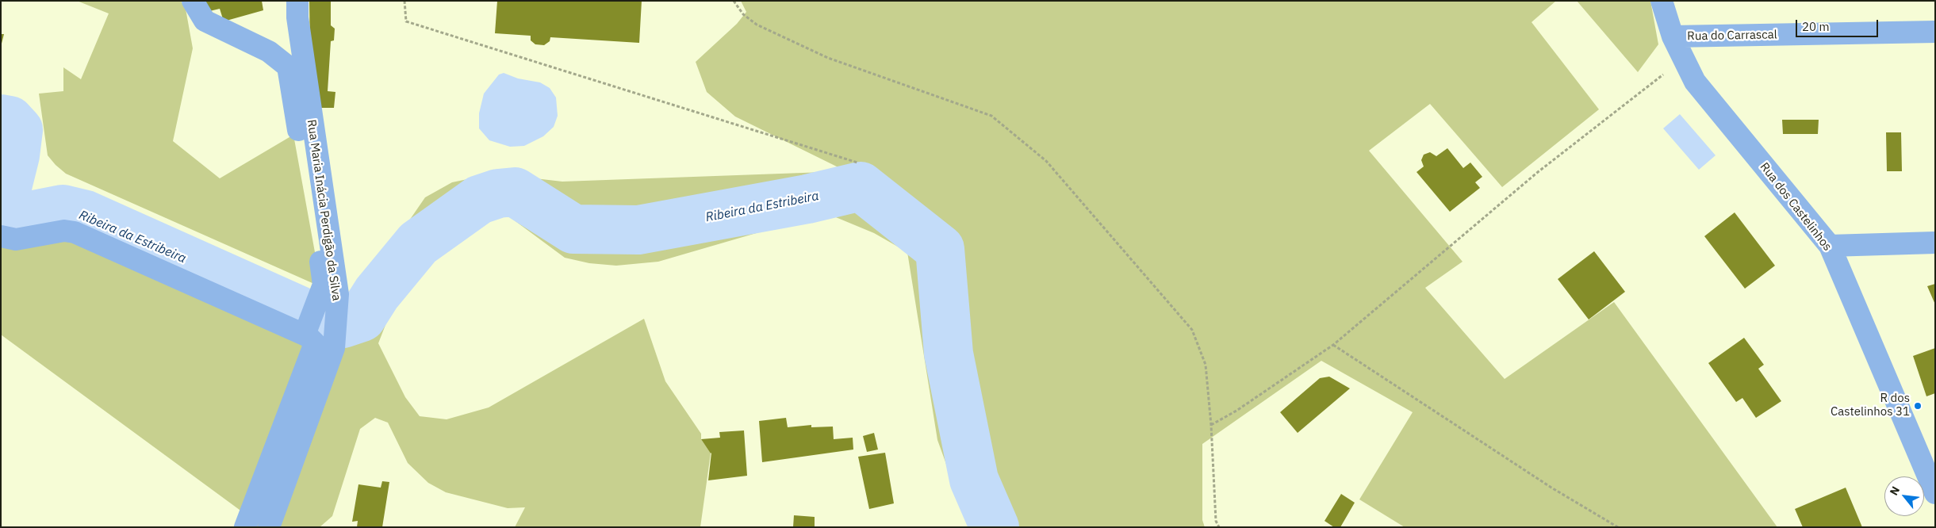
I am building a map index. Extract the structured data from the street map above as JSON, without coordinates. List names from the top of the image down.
{
  "streets": {
    "street": ["Rua do Carrascal", "Rua dos Castelinhos", "Rua Maria Inácia Perdigão da Silva"]
  },
  "crossings": [
    ["Rua do Carrascal", "Rua dos Castelinhos"]
  ],
  "water": ["Ribeira da Estribeira"],
  "places": ["R dos Castelinhos 31"],
  "scale_bar": "20 m",
  "north": "top left"
}
